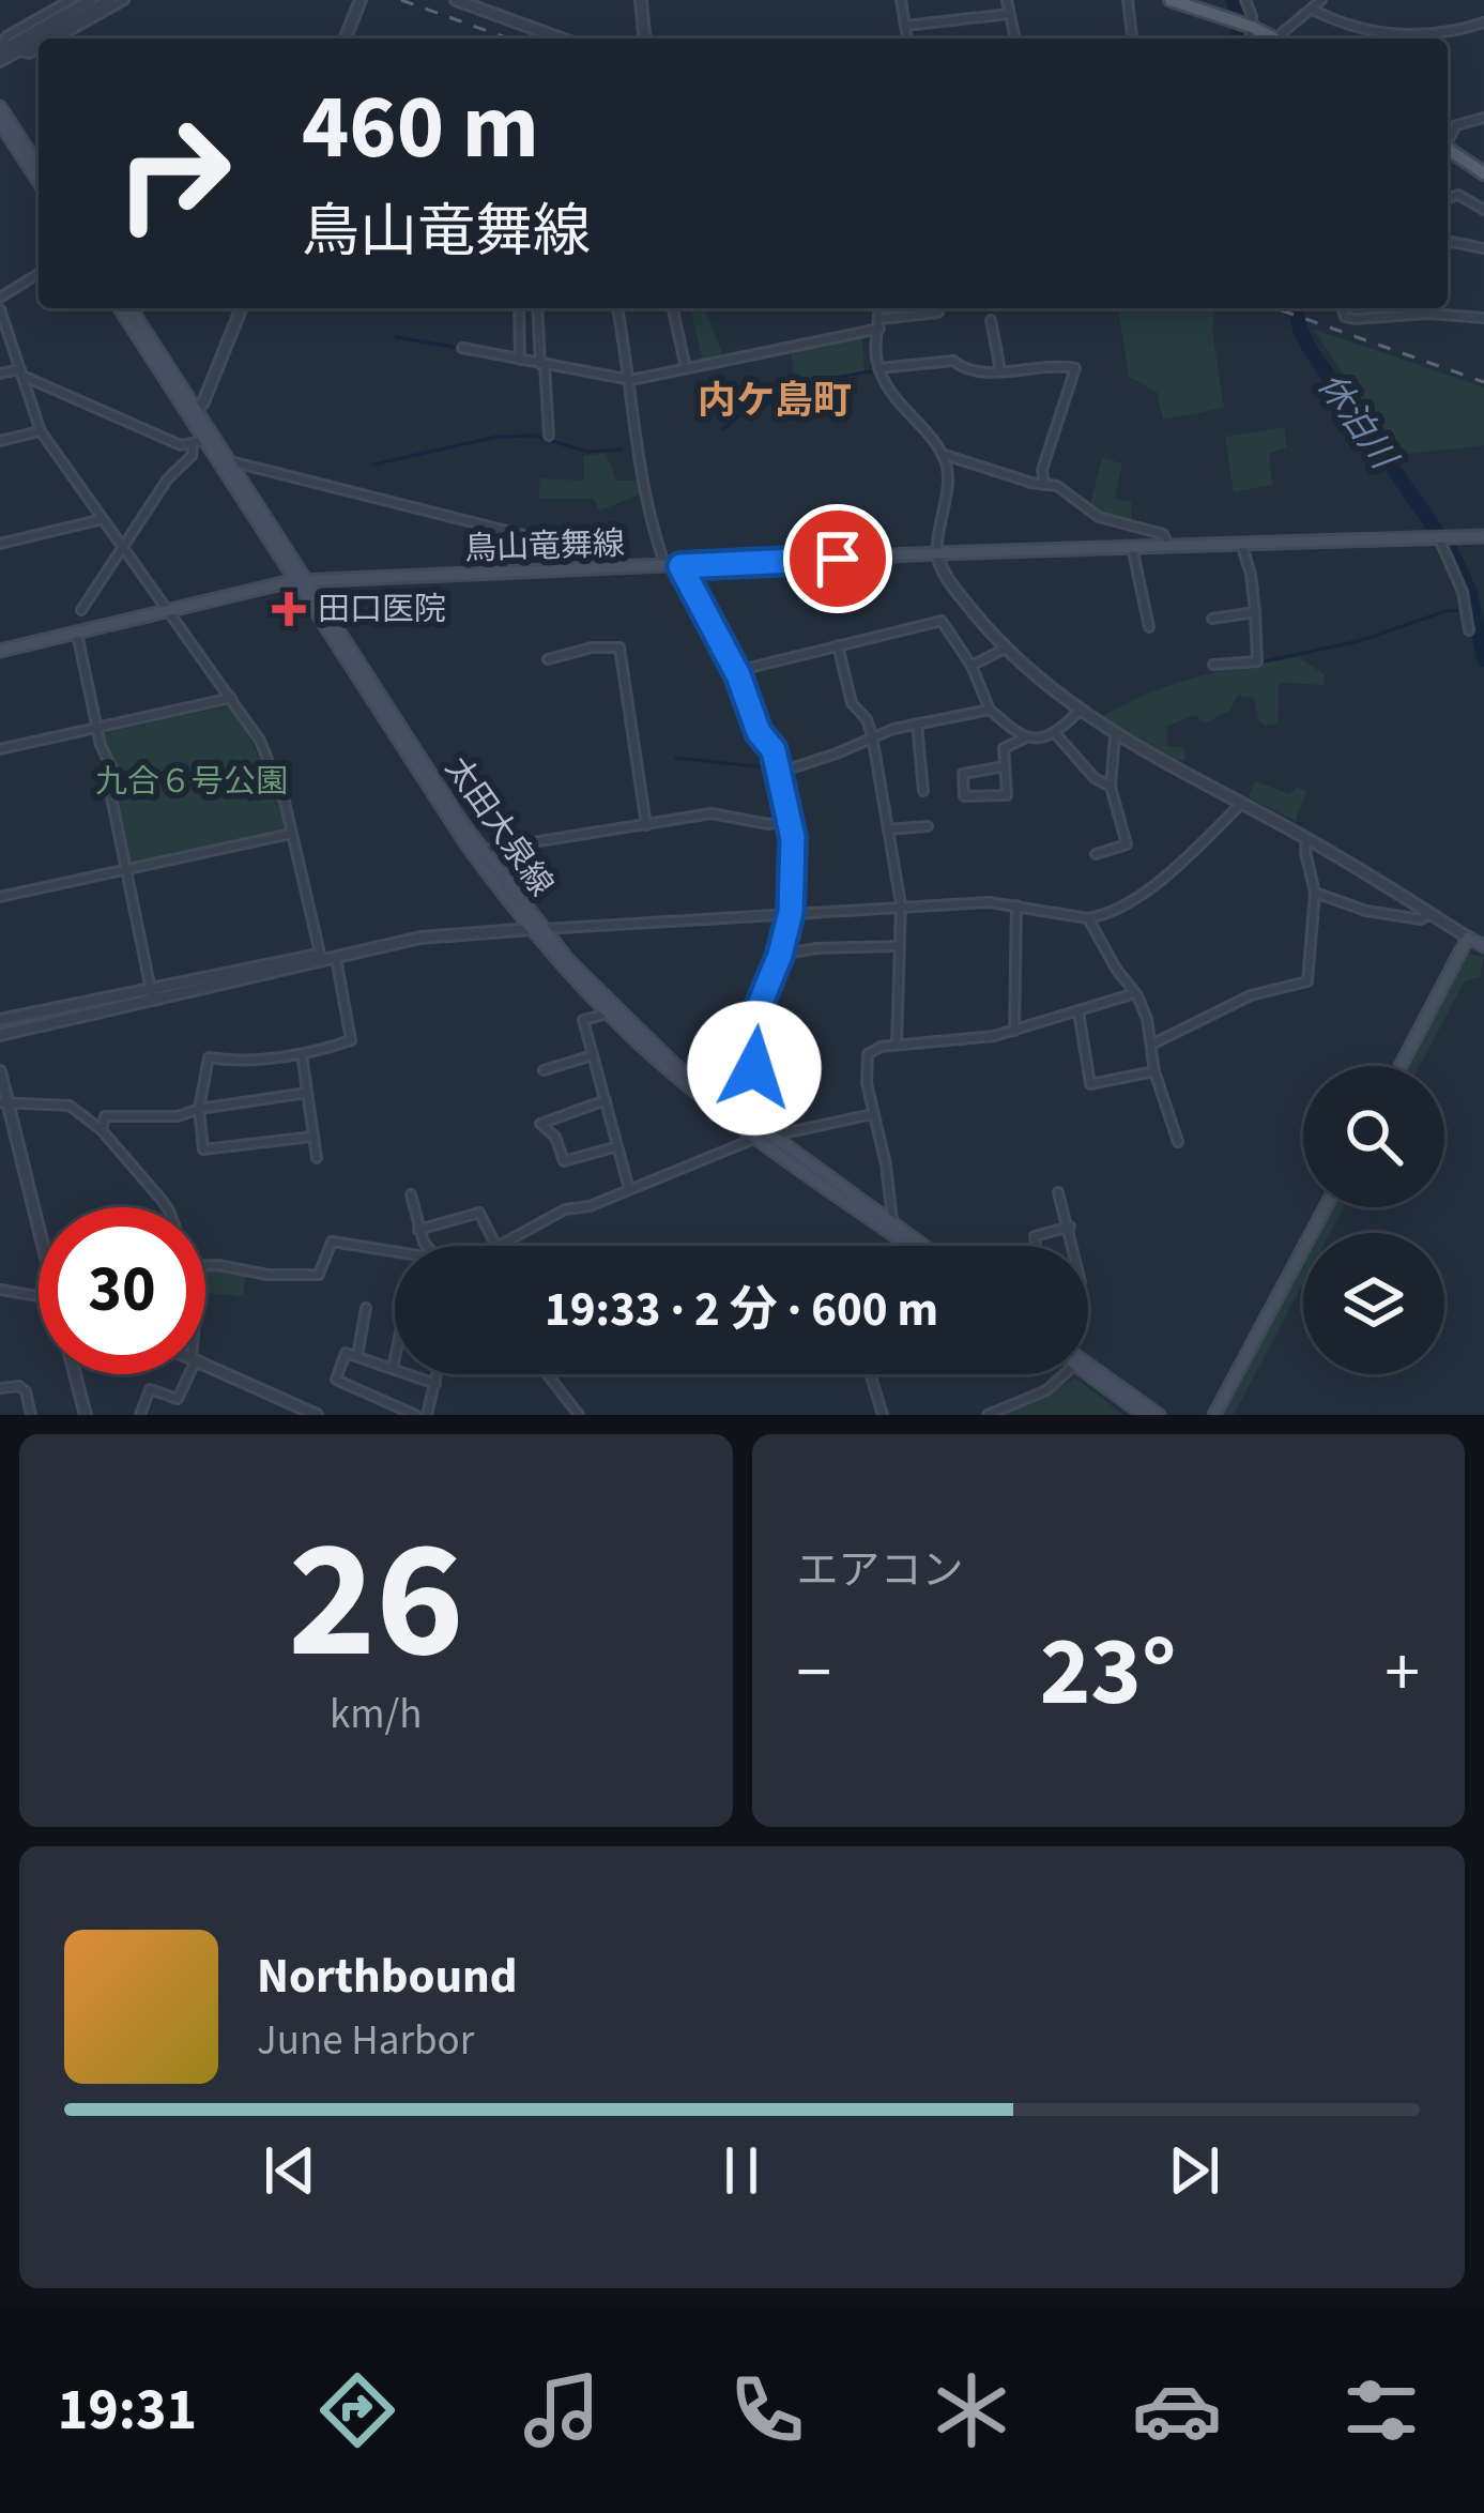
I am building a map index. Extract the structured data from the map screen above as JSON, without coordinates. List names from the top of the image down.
{
  "streets": {
    "main road": ["鳥山竜舞線", "太田大泉線"]
  },
  "crossings": [
    ["鳥山竜舞線", "太田大泉線"]
  ],
  "districts": ["内ケ島町"],
  "water": ["休泊川"],
  "parks": ["九合６号公園"],
  "places": {
    "health": ["田口医院"]
  },
  "page": {
    "turn": ["460 m", "鳥山竜舞線"],
    "limit": "30",
    "trip": "19:33 · 2 分 · 600 m",
    "tile": [
      ["26", "km/h"],
      "エアコン"
    ],
    "heat": ["−", "23°", "+"],
    "song": ["Northbound", "June Harbor"],
    "tabs": "19:31"
  }
}
